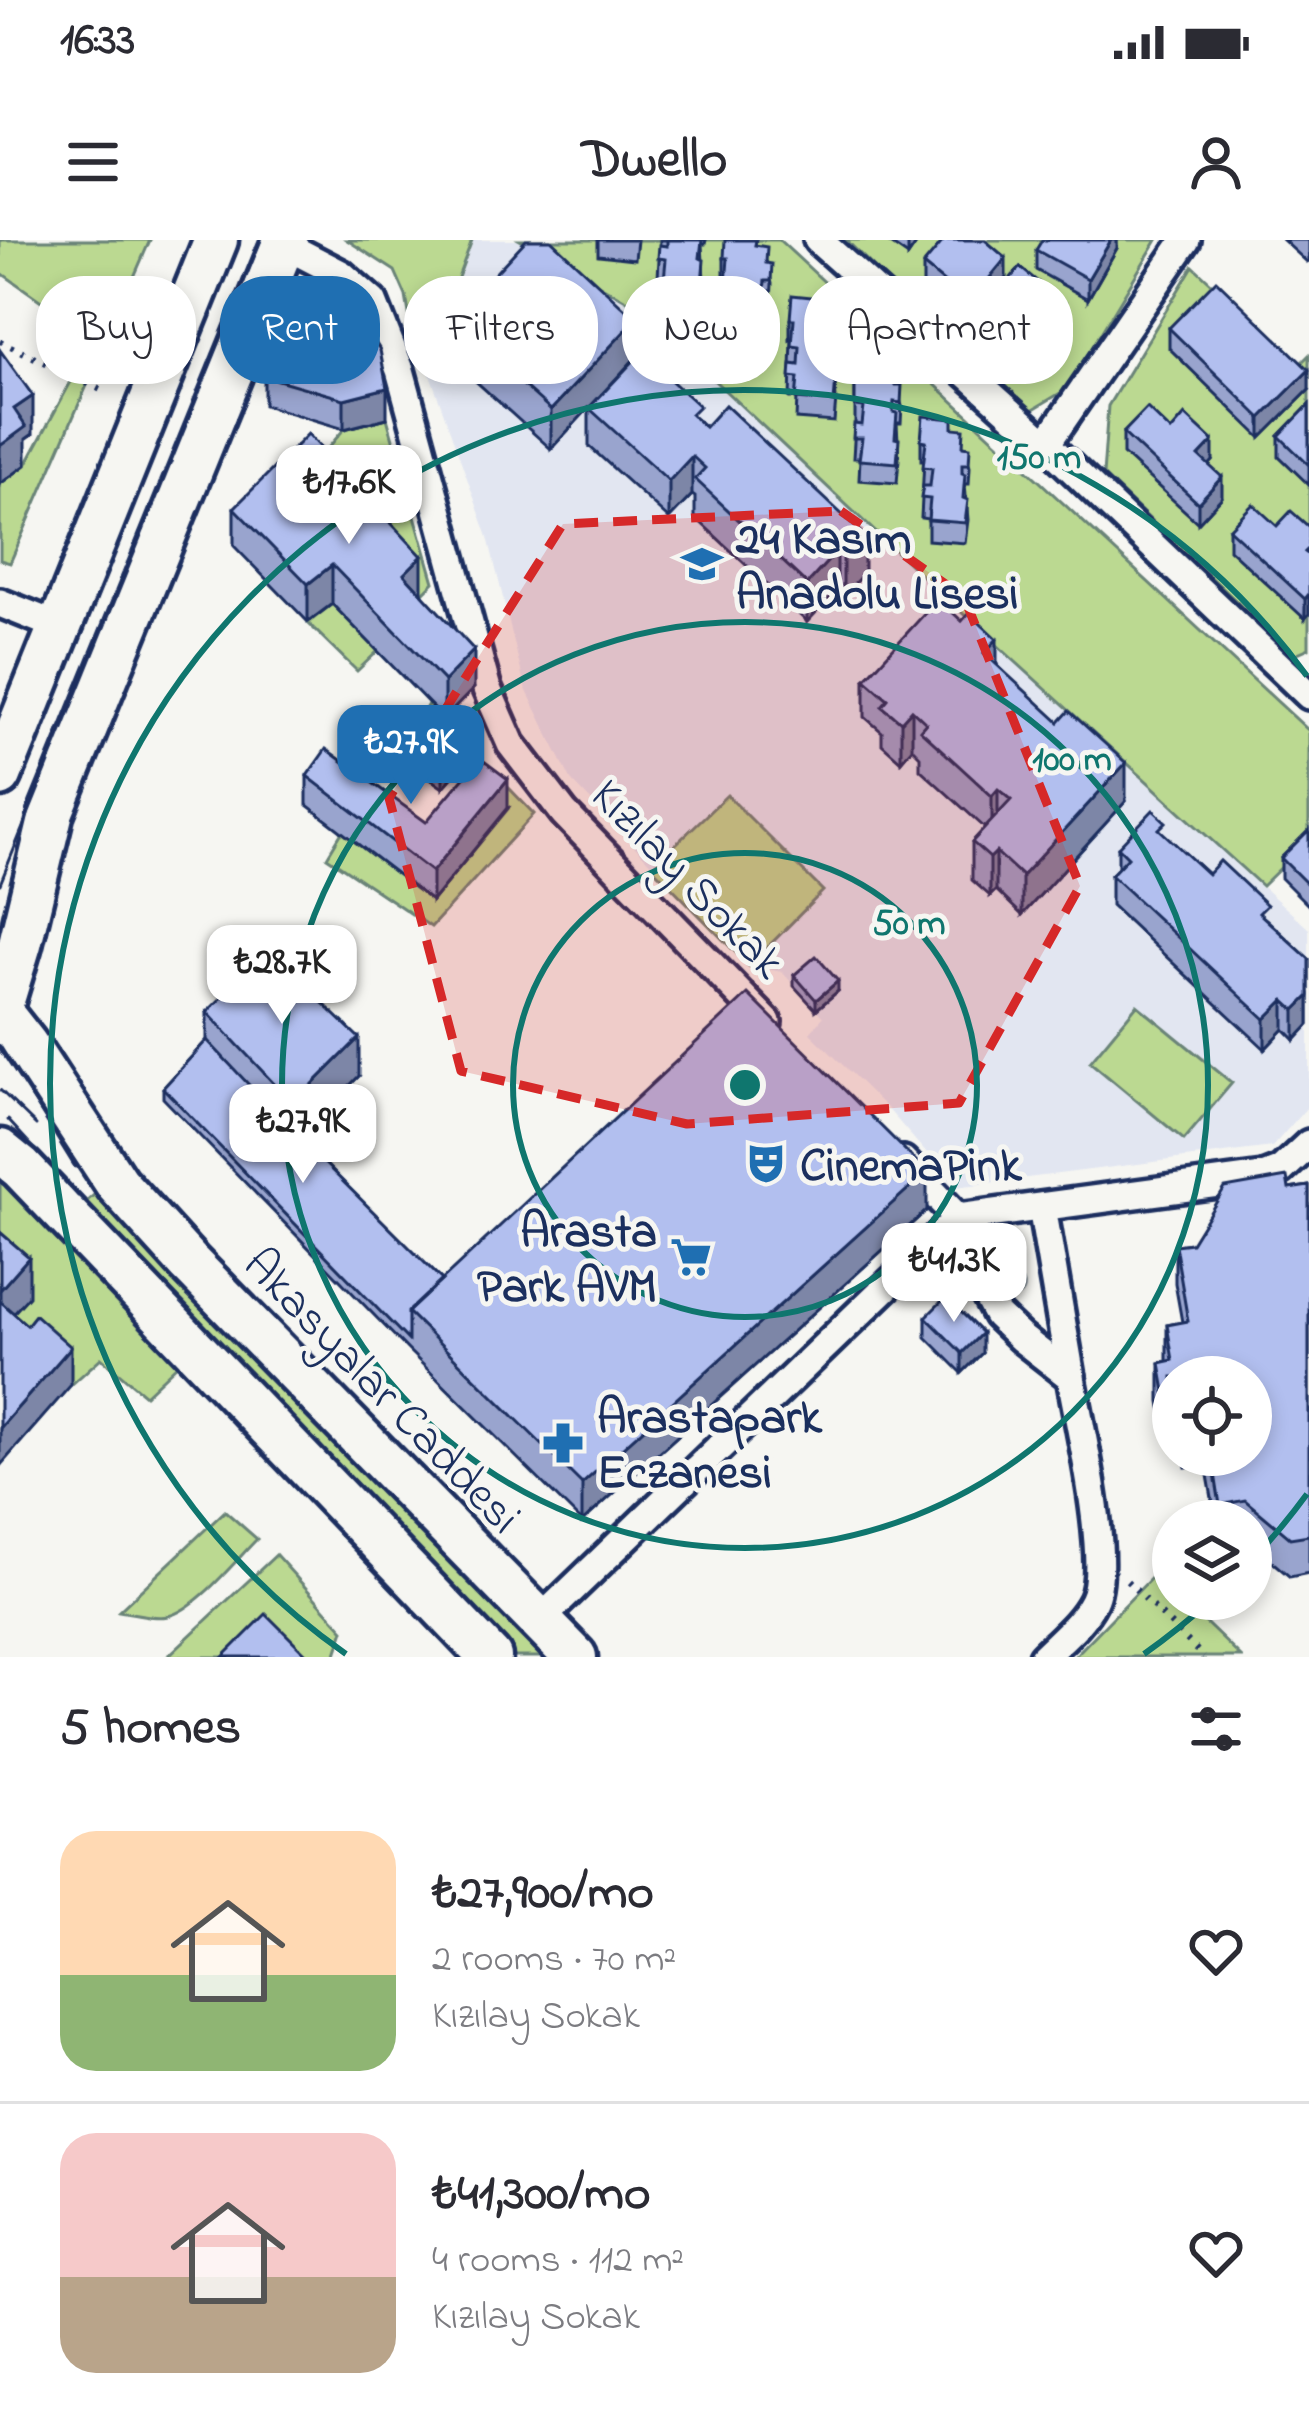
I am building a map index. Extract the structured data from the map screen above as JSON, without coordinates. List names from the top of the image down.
{
  "streets": {
    "main road": ["Akasyalar Caddesi"],
    "street": ["Kızılay Sokak"]
  },
  "places": {
    "school or university": ["24 Kasım Anadolu Lisesi"],
    "theatre": ["CinemaPink"],
    "supermarket": ["Arasta Park AVM"],
    "pharmacy": ["Arastapark Eczanesi"]
  },
  "page": {
    "status": "16:33",
    "header": "Dwello",
    "chip": [
      "Buy",
      "Rent",
      "Filters",
      "New",
      "Apartment"
    ],
    "price": [
      "₺17.6K",
      "₺27.9K",
      "₺28.7K",
      "₺27.9K",
      "₺41.3K"
    ],
    "heading": "5 homes",
    "list": [
      {
        "name": "₺27,900/mo",
        "note": "2 rooms · 70 m² · Kızılay Sokak"
      },
      {
        "name": "₺41,300/mo",
        "note": "4 rooms · 112 m² · Kızılay Sokak"
      }
    ]
  },
  "rings": ["150 m", "100 m", "50 m"]
}
